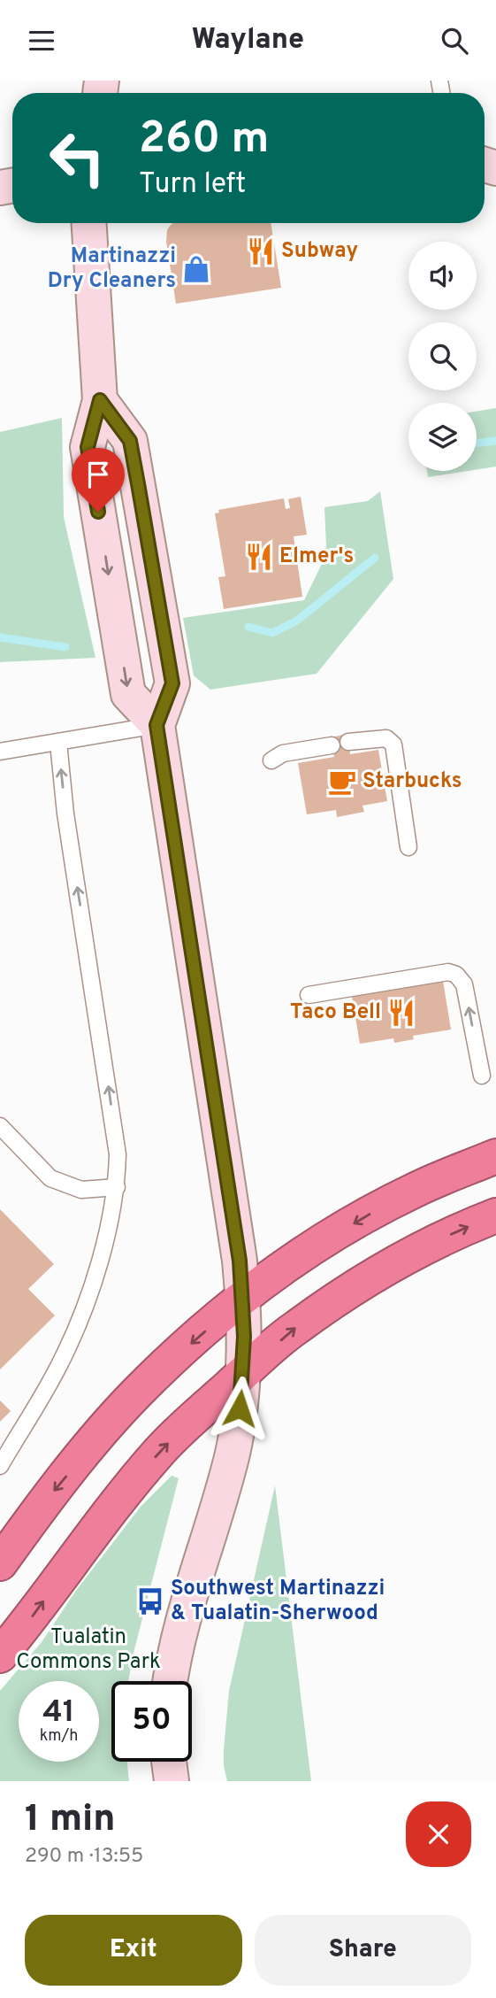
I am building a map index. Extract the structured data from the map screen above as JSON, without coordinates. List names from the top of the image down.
{
  "parks": ["Tualatin Commons Park"],
  "places": {
    "restaurant": ["Subway", "Elmer's", "Taco Bell"],
    "shop": ["Martinazzi Dry Cleaners"],
    "cafe": ["Starbucks"],
    "bus stop": ["Southwest Martinazzi & Tualatin-Sherwood"]
  },
  "page": {
    "header": "Waylane",
    "turn": ["260 m", "Turn left"],
    "speed": "41 km/h",
    "limit": "50",
    "heading": ["1 min", "290 m · 13:55"],
    "buttons": ["Exit", "Share"]
  }
}
